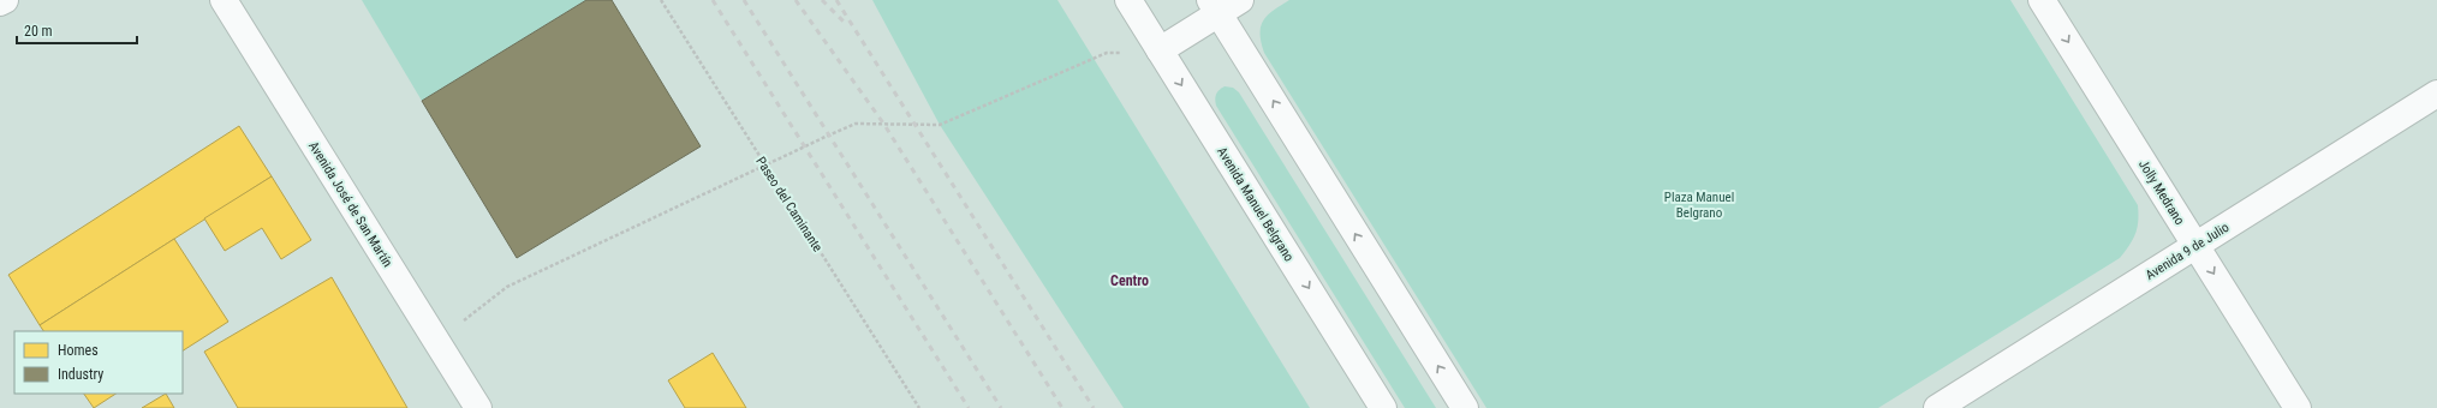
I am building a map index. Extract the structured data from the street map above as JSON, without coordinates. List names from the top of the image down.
{
  "streets": {
    "main road": [
      "Jolly Medrano",
      "Avenida José de San Martín",
      "Avenida Manuel Belgrano",
      "Avenida 9 de Julio"
    ],
    "path": ["Paseo del Caminante"]
  },
  "crossings": [
    ["Jolly Medrano", "Avenida 9 de Julio"]
  ],
  "one_way": ["Jolly Medrano"],
  "districts": ["Centro"],
  "parks": ["Plaza Manuel Belgrano"],
  "legend": ["Homes", "Industry"],
  "scale_bar": "20 m"
}
